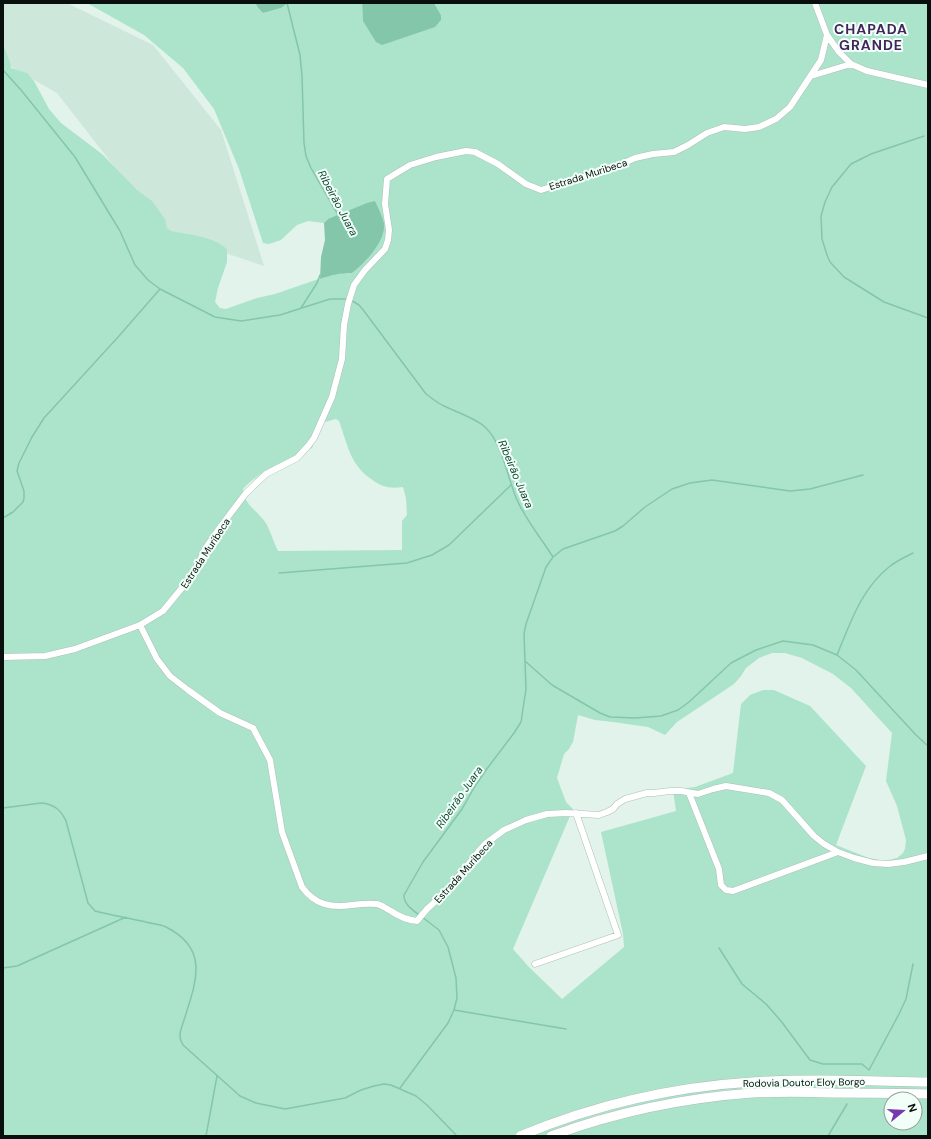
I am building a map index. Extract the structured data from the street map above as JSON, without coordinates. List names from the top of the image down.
{
  "streets": {
    "highway": ["Rodovia Doutor Eloy Borgo"],
    "street": ["Estrada Muribeca"]
  },
  "districts": ["CHAPADA GRANDE"],
  "water": ["Ribeirão Juara"],
  "north": "right"
}
